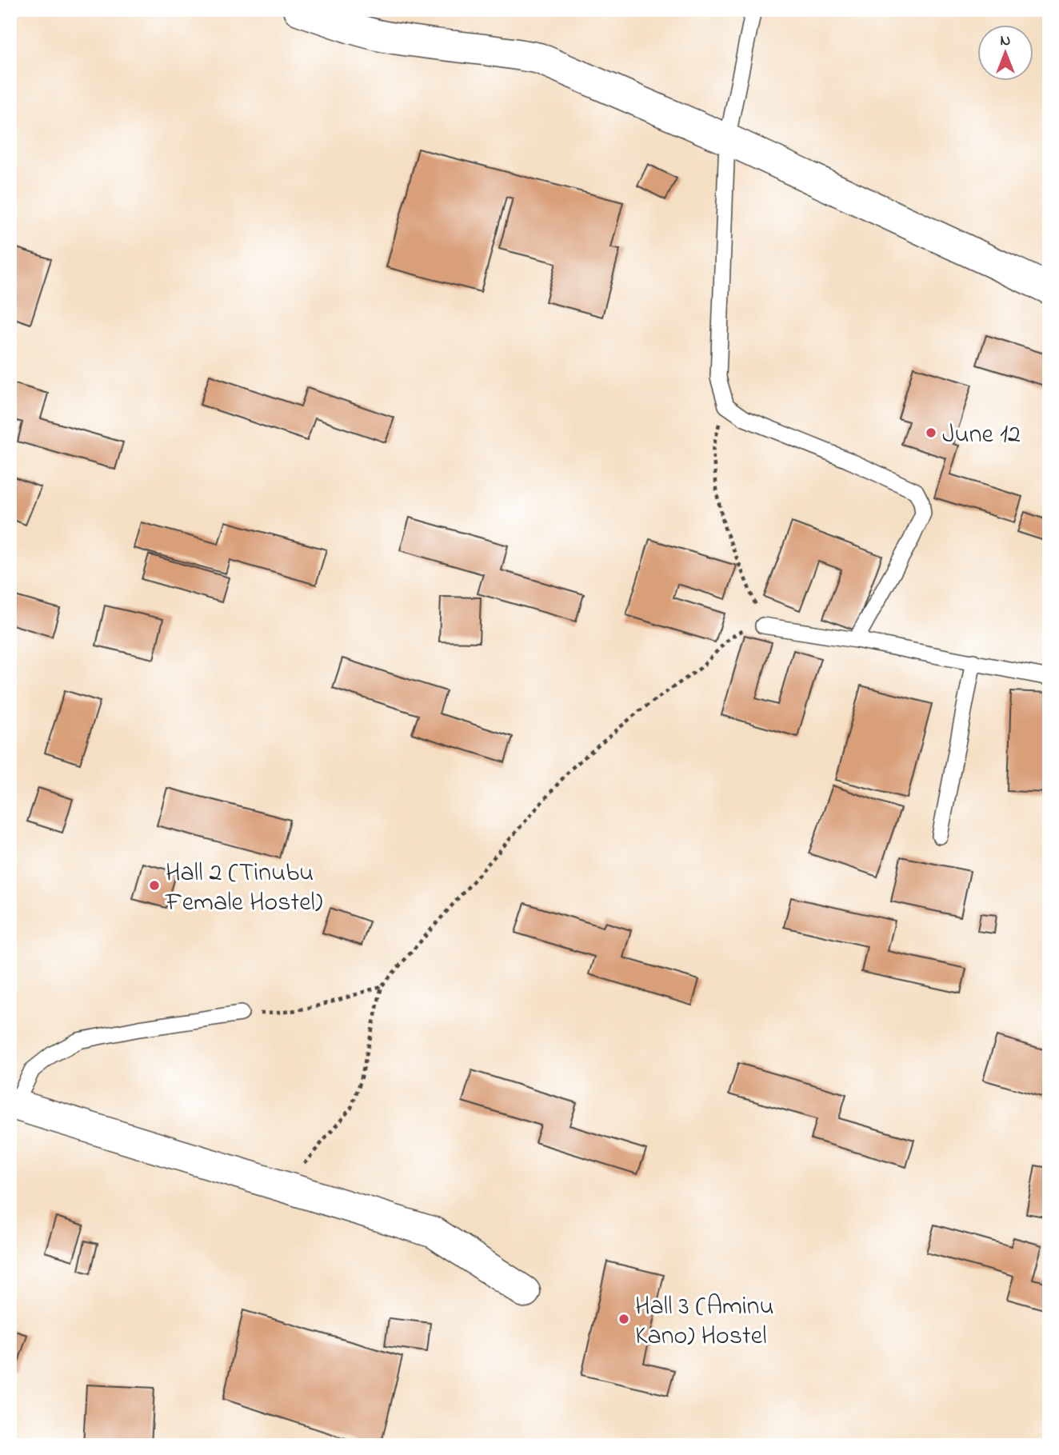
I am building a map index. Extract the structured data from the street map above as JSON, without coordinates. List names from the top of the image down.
{
  "places": ["June 12", "Hall 2 (Tinubu Female Hostel)", "Hall 3 (Aminu Kano) Hostel"],
  "north": "top"
}
